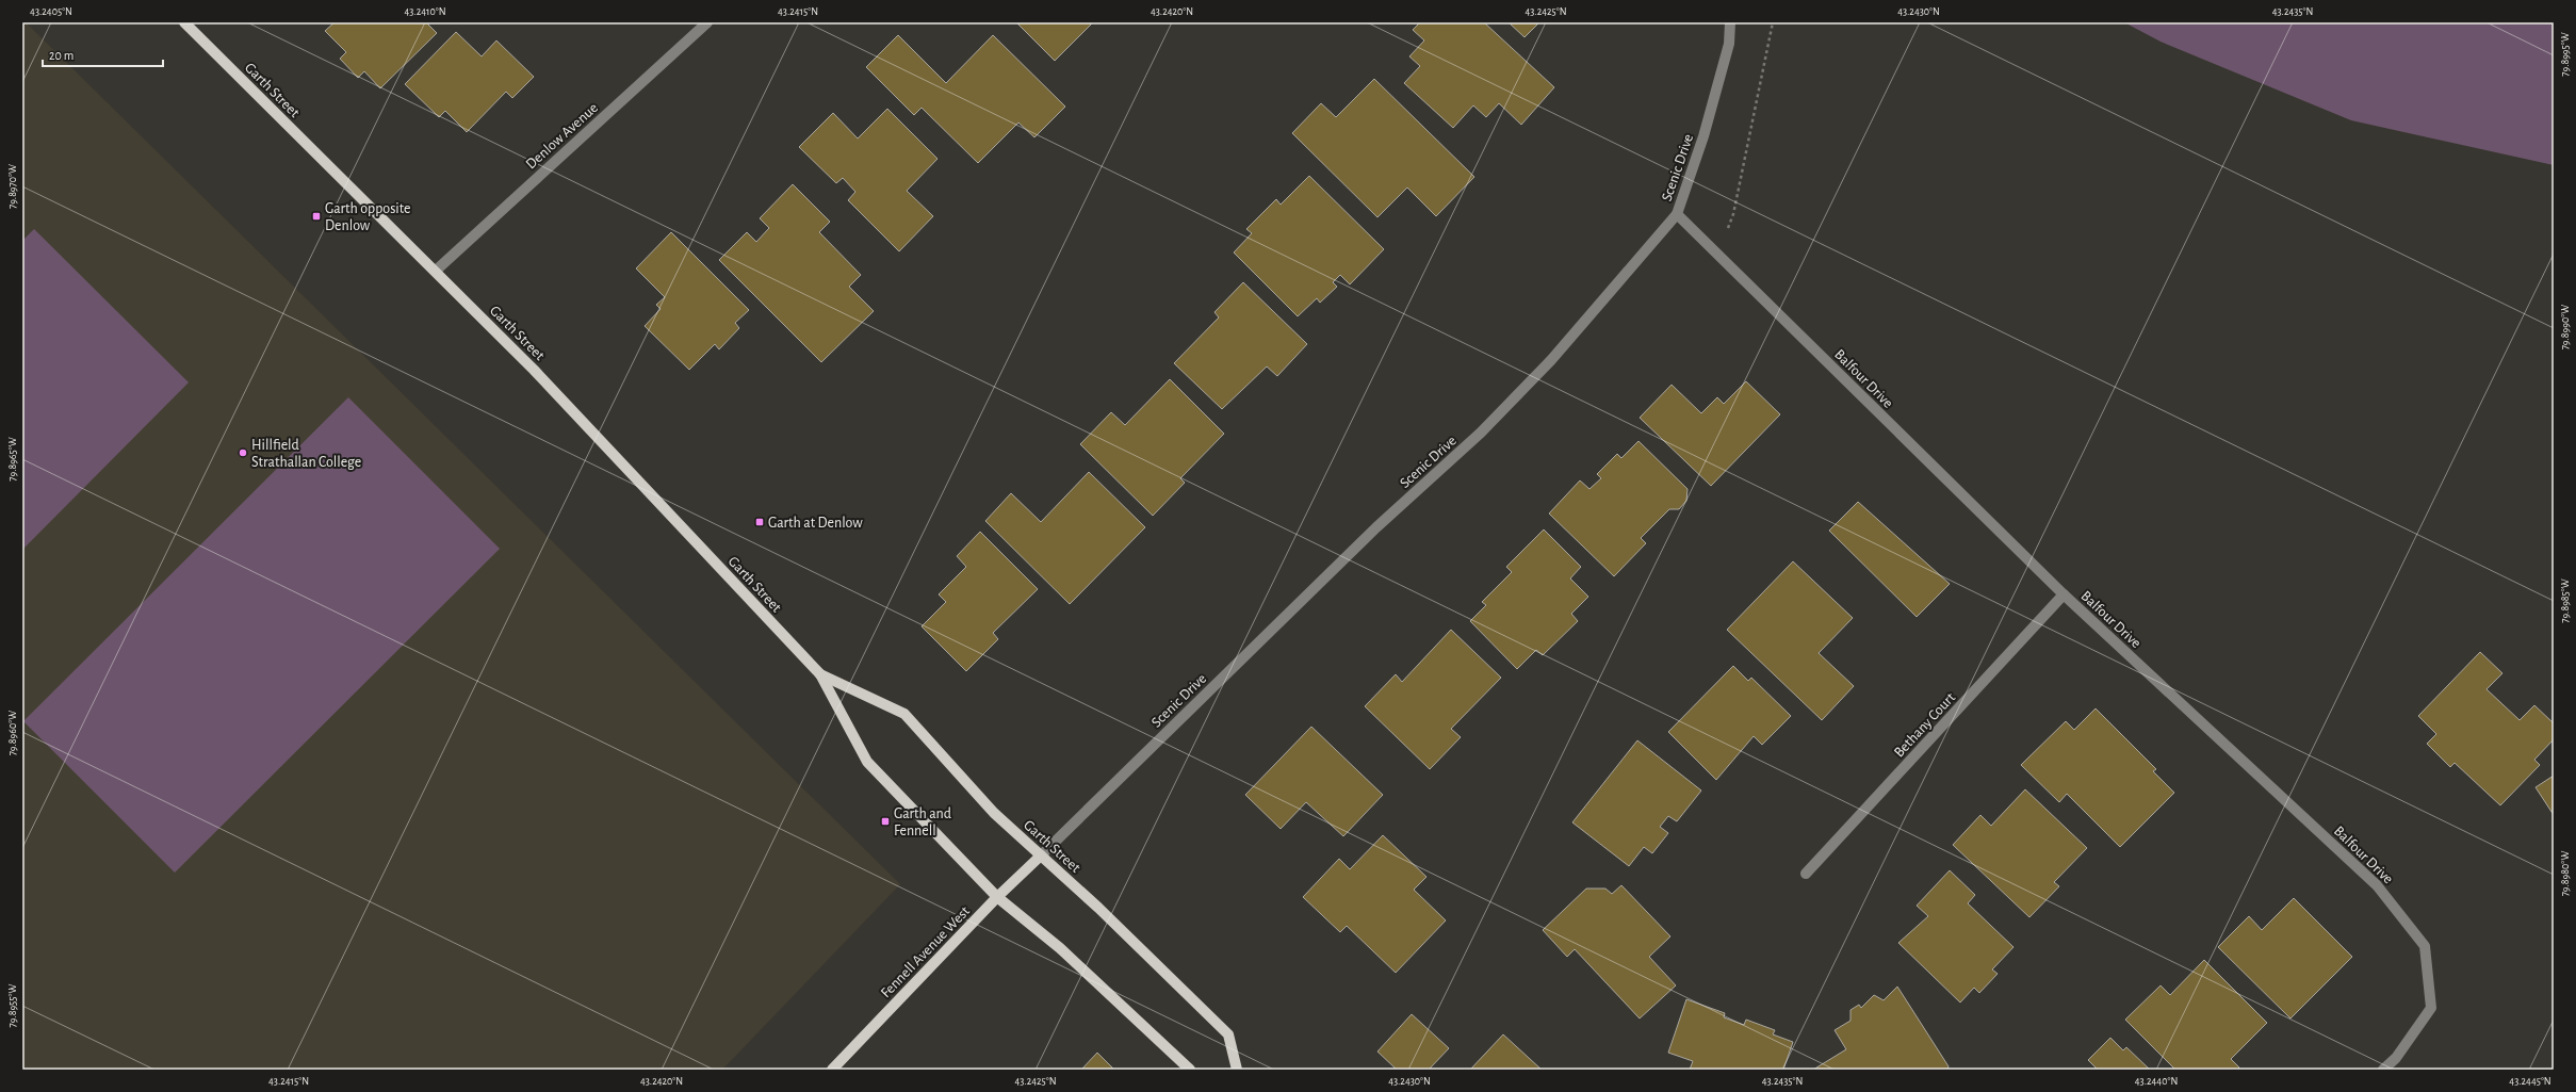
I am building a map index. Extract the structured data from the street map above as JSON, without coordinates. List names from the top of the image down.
{
  "streets": {
    "main road": ["Garth Street", "Fennell Avenue West"],
    "street": [
      "Denlow Avenue",
      "Scenic Drive",
      "Balfour Drive",
      "Bethany Court"
    ]
  },
  "crossings": [
    ["Garth Street", "Denlow Avenue"],
    ["Garth Street", "Scenic Drive"],
    ["Garth Street", "Fennell Avenue West"],
    ["Scenic Drive", "Balfour Drive"],
    ["Scenic Drive", "Fennell Avenue West"],
    ["Balfour Drive", "Bethany Court"]
  ],
  "places": {
    "transit": ["Garth opposite Denlow", "Garth at Denlow", "Garth and Fennell"],
    "other": ["Hillfield Strathallan College"]
  },
  "scale_bar": "20 m",
  "coordinates": [
    "43.2405°N",
    "43.2410°N",
    "43.2415°N",
    "43.2420°N",
    "43.2425°N",
    "43.2430°N",
    "43.2435°N",
    "79.8995°W",
    "79.8970°W",
    "79.8990°W",
    "79.8965°W",
    "79.8985°W",
    "79.8960°W",
    "79.8980°W",
    "79.8955°W",
    "43.2440°N",
    "43.2445°N"
  ]
}
